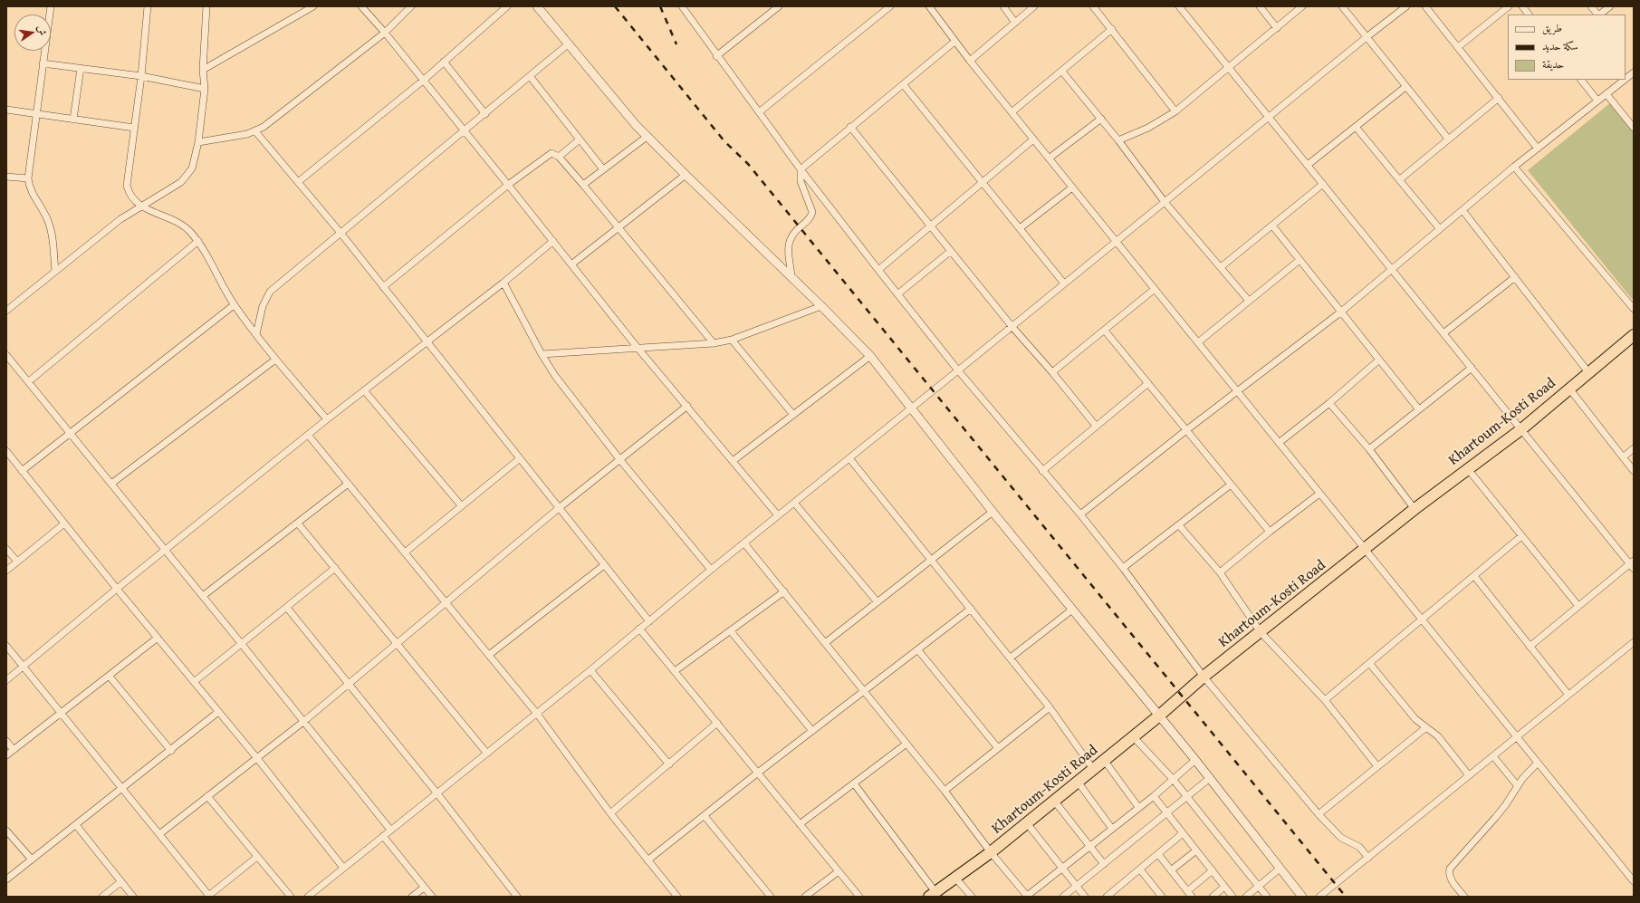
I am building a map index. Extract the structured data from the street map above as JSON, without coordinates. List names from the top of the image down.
{
  "streets": {
    "highway": ["Khartoum-Kosti Road"]
  },
  "legend": ["طريق", "سكة حديد", "حديقة"],
  "north": "right"
}
